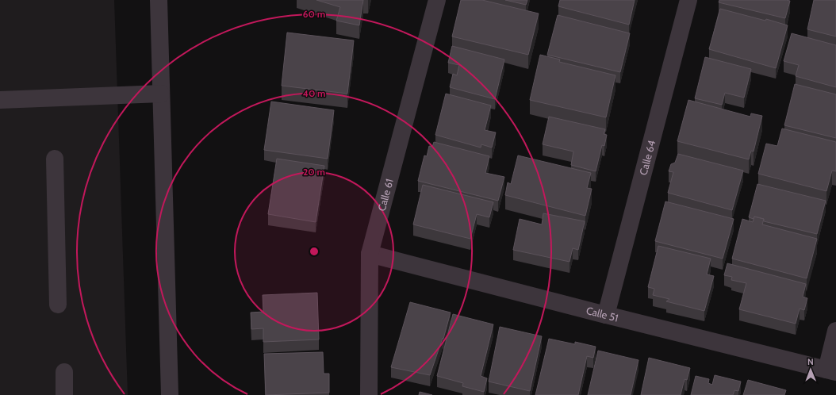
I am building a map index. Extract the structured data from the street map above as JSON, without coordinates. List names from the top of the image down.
{
  "streets": {
    "street": ["Calle 64", "Calle 61", "Calle 51"]
  },
  "crossings": [
    ["Calle 64", "Calle 51"],
    ["Calle 61", "Calle 51"]
  ],
  "north": "top",
  "rings": ["60 m", "40 m", "20 m"]
}
